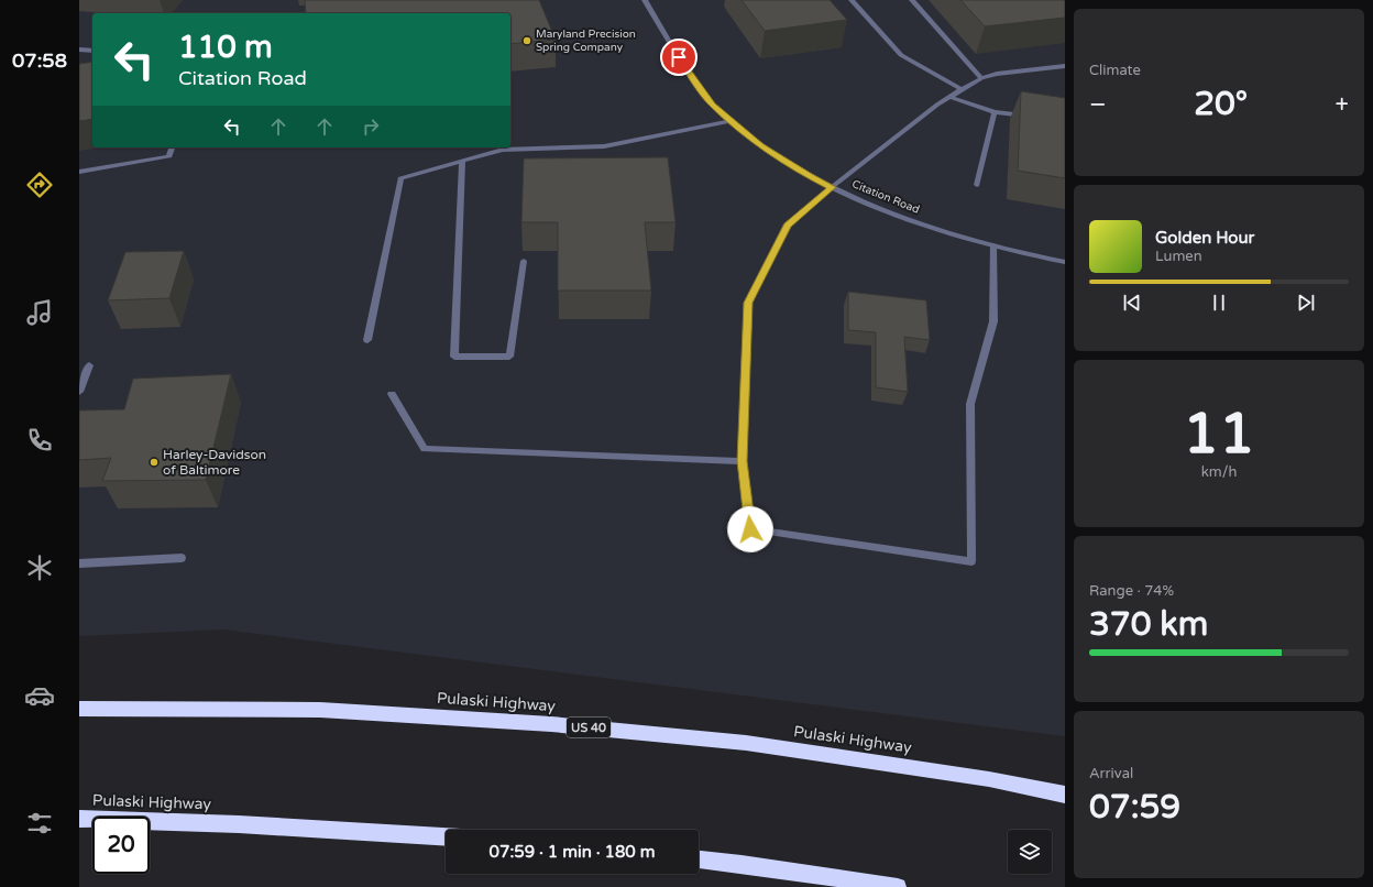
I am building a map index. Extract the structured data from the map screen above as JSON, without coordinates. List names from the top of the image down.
{
  "streets": {
    "highway": ["Pulaski Highway", "US 40"],
    "street": ["Citation Road"]
  },
  "places": ["Maryland Precision Spring Company", "Harley-Davidson of Baltimore"],
  "page": {
    "tabs": "07:58",
    "tile": [
      "Climate",
      ["11", "km/h"],
      ["Range · 74%", "370 km"],
      ["Arrival", "07:59"]
    ],
    "turn": ["110 m", "Citation Road"],
    "heat": ["−", "20°", "+"],
    "song": ["Golden Hour", "Lumen"],
    "limit": "20",
    "trip": "07:59 · 1 min · 180 m"
  }
}
